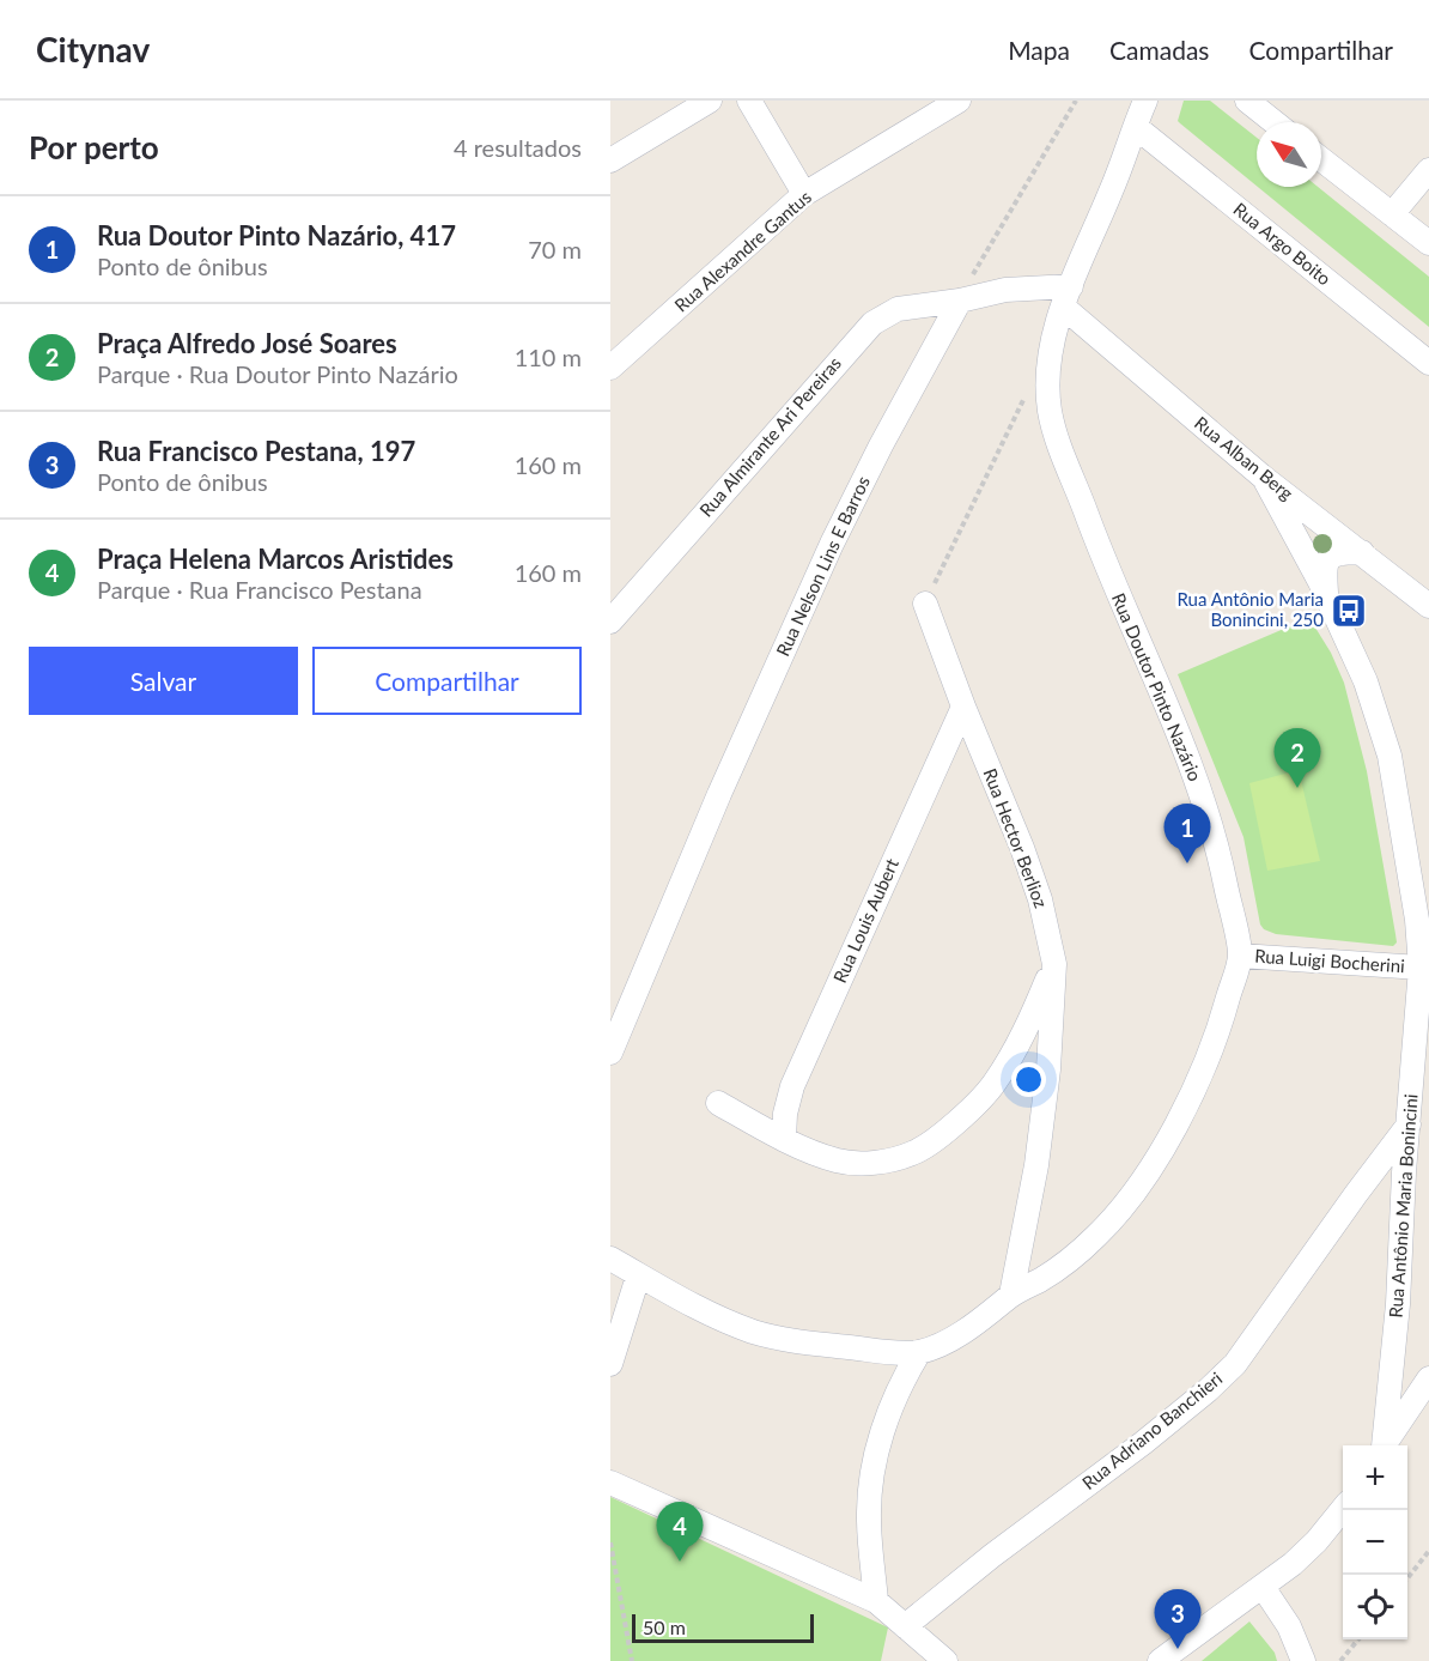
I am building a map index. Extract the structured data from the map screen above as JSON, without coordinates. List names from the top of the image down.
{
  "streets": {
    "street": [
      "Rua Argo Boito",
      "Rua Alexandre Gantus",
      "Rua Almirante Ari Pereiras",
      "Rua Alban Berg",
      "Rua Nelson Lins E Barros",
      "Rua Doutor Pinto Nazário",
      "Rua Hector Berlioz",
      "Rua Louis Aubert",
      "Rua Luigi Bocherini",
      "Rua Antônio Maria Bonincini",
      "Rua Adriano Banchieri"
    ]
  },
  "crossings": [
    ["Rua Argo Boito", "Rua Doutor Pinto Nazário"],
    ["Rua Almirante Ari Pereiras", "Rua Alban Berg"],
    ["Rua Almirante Ari Pereiras", "Rua Nelson Lins E Barros"],
    ["Rua Almirante Ari Pereiras", "Rua Doutor Pinto Nazário"],
    ["Rua Alban Berg", "Rua Doutor Pinto Nazário"],
    ["Rua Alban Berg", "Rua Antônio Maria Bonincini"],
    ["Rua Doutor Pinto Nazário", "Rua Hector Berlioz"],
    ["Rua Doutor Pinto Nazário", "Rua Luigi Bocherini"],
    ["Rua Hector Berlioz", "Rua Louis Aubert"],
    ["Rua Luigi Bocherini", "Rua Antônio Maria Bonincini"],
    ["Rua Antônio Maria Bonincini", "Rua Adriano Banchieri"]
  ],
  "places": {
    "bus stop": ["Rua Antônio Maria Bonincini, 250"]
  },
  "scale_bar": "50 m",
  "north": "top left",
  "page": {
    "header": "Citynav",
    "nav": ["Mapa", "Camadas", "Compartilhar"],
    "heading": ["Por perto", "4 resultados"],
    "list": [
      {
        "mark": "1",
        "name": "Rua Doutor Pinto Nazário, 417",
        "note": "Ponto de ônibus",
        "value": "70 m"
      },
      {
        "mark": "2",
        "name": "Praça Alfredo José Soares",
        "note": "Parque · Rua Doutor Pinto Nazário",
        "value": "110 m"
      },
      {
        "mark": "3",
        "name": "Rua Francisco Pestana, 197",
        "note": "Ponto de ônibus",
        "value": "160 m"
      },
      {
        "mark": "4",
        "name": "Praça Helena Marcos Aristides",
        "note": "Parque · Rua Francisco Pestana",
        "value": "160 m"
      }
    ],
    "buttons": ["Salvar", "Compartilhar"],
    "pins": [
      "2",
      "1",
      "4",
      "3"
    ],
    "map_buttons": ["+", "−"],
    "scale": "50 m"
  }
}
